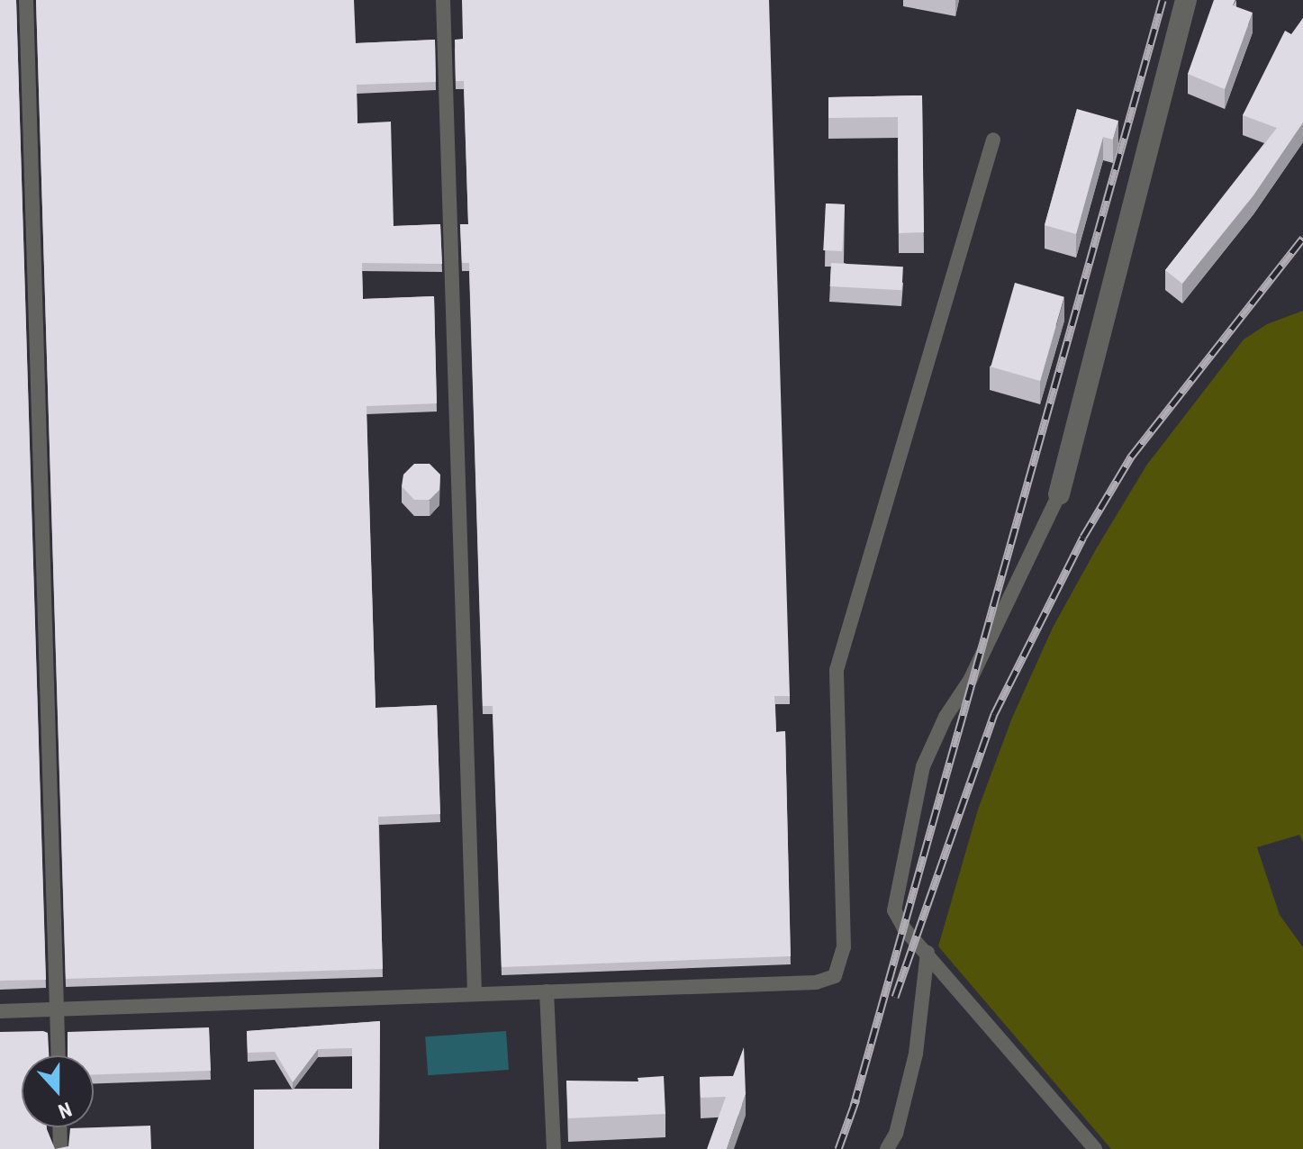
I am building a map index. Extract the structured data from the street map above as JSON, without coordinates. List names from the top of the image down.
{
  "north": "bottom"
}
